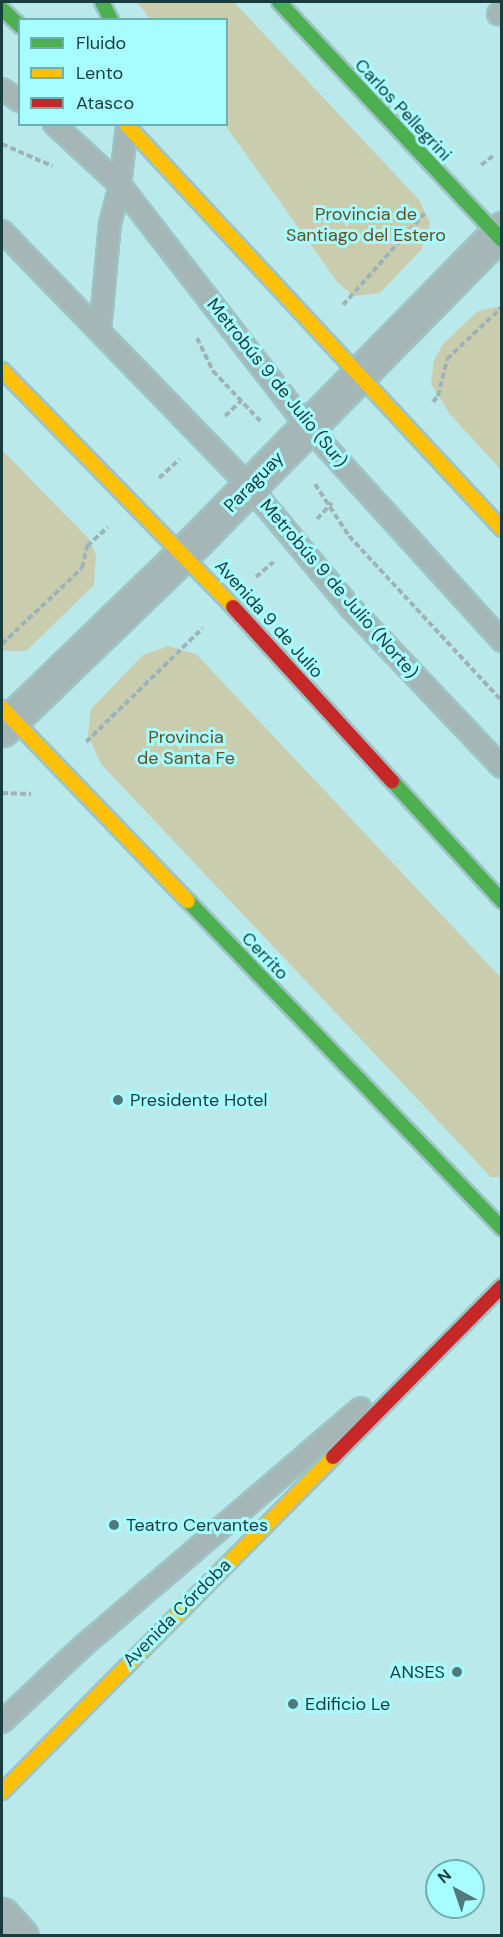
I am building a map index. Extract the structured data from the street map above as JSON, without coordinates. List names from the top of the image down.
{
  "streets": {
    "main road": [
      "Carlos Pellegrini",
      "Avenida 9 de Julio",
      "Cerrito",
      "Avenida Córdoba"
    ],
    "street": ["Paraguay"],
    "lane": ["Metrobús 9 de Julio (Sur)", "Metrobús 9 de Julio (Norte)"]
  },
  "crossings": [
    ["Carlos Pellegrini", "Paraguay"],
    ["Metrobús 9 de Julio (Sur)", "Paraguay"],
    ["Paraguay", "Metrobús 9 de Julio (Norte)"],
    ["Paraguay", "Avenida 9 de Julio"],
    ["Paraguay", "Cerrito"]
  ],
  "parks": ["Provincia de Santiago del Estero", "Provincia de Santa Fe"],
  "places": [
    "Presidente Hotel",
    "Teatro Cervantes",
    "ANSES",
    "Edificio Le"
  ],
  "legend": ["Fluido", "Lento", "Atasco"],
  "north": "top left"
}
